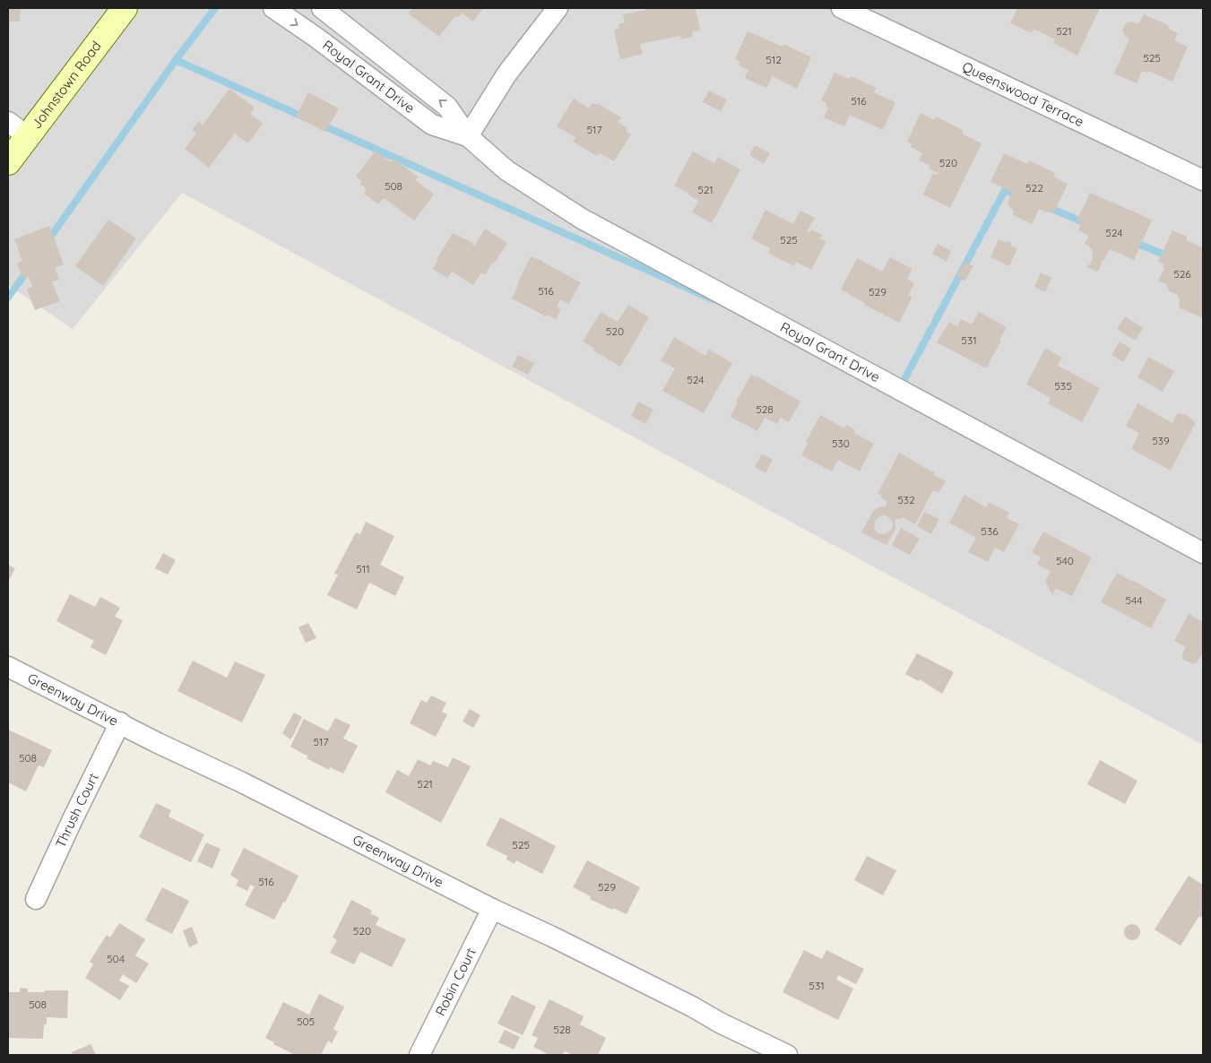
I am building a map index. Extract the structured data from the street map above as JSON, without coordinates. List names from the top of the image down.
{
  "streets": {
    "main road": ["Johnstown Road"],
    "street": [
      "Royal Grant Drive",
      "Queenswood Terrace",
      "Greenway Drive",
      "Thrush Court",
      "Robin Court"
    ]
  },
  "crossings": [
    ["Greenway Drive", "Thrush Court"],
    ["Greenway Drive", "Robin Court"]
  ],
  "house_numbers": [
    "521",
    "525",
    "512",
    "516",
    "517",
    "520",
    "508",
    "522",
    "521",
    "524",
    "525",
    "526",
    "516",
    "529",
    "520",
    "531",
    "524",
    "535",
    "528",
    "539",
    "530",
    "532",
    "536",
    "540",
    "511",
    "544",
    "517",
    "508",
    "521",
    "525",
    "516",
    "529",
    "520",
    "504",
    "531",
    "508",
    "505",
    "528"
  ]
}
